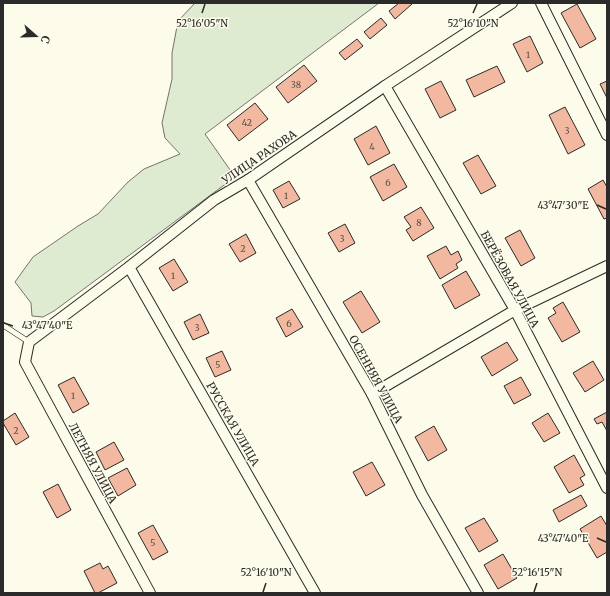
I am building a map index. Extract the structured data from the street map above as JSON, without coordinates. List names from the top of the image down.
{
  "streets": {
    "street": [
      "УЛИЦА РАХОВА",
      "БЕРЁЗОВАЯ УЛИЦА",
      "ОСЕННЯЯ УЛИЦА",
      "РУССКАЯ УЛИЦА",
      "ЛЕТНЯЯ УЛИЦА"
    ]
  },
  "crossings": [
    ["УЛИЦА РАХОВА", "БЕРЁЗОВАЯ УЛИЦА"],
    ["УЛИЦА РАХОВА", "ОСЕННЯЯ УЛИЦА"],
    ["УЛИЦА РАХОВА", "РУССКАЯ УЛИЦА"],
    ["УЛИЦА РАХОВА", "ЛЕТНЯЯ УЛИЦА"]
  ],
  "house_numbers": [
    "1",
    "38",
    "42",
    "3",
    "4",
    "6",
    "1",
    "8",
    "3",
    "2",
    "1",
    "6",
    "3",
    "5",
    "1",
    "2",
    "5"
  ],
  "north": "right",
  "coordinates": [
    "52°16'05\"N",
    "52°16'10\"N",
    "43°47'30\"E",
    "43°47'40\"E",
    "52°16'15\"N"
  ]
}
